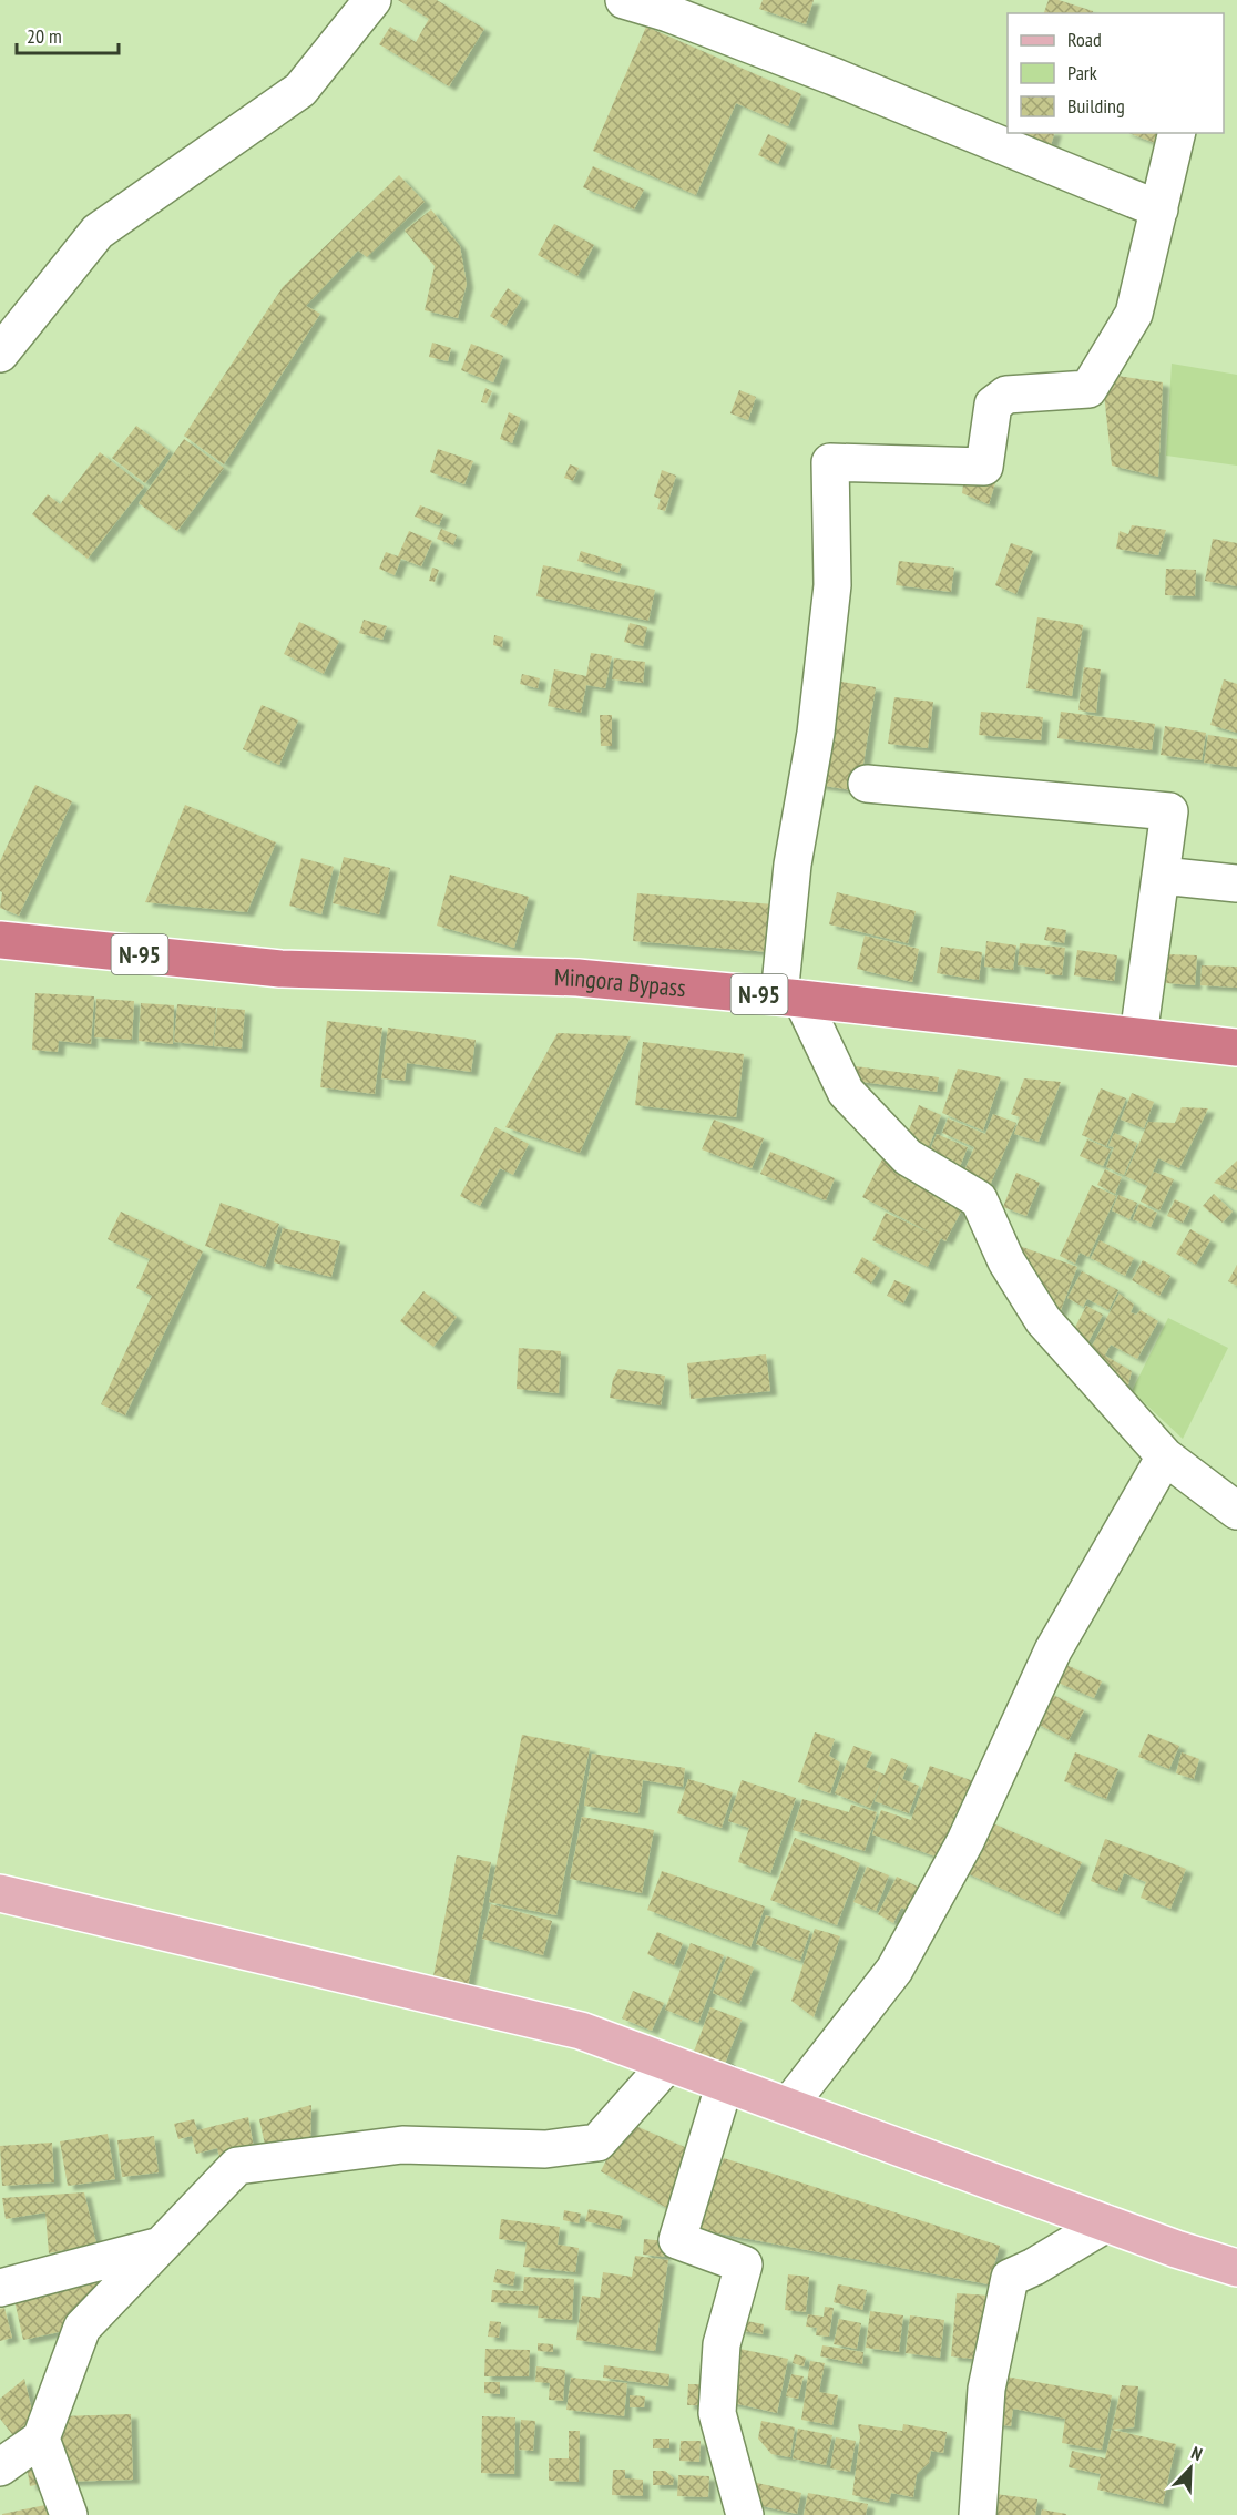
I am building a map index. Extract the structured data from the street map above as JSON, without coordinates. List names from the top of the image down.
{
  "streets": {
    "highway": ["N-95", "Mingora Bypass"]
  },
  "legend": ["Road", "Park", "Building"],
  "scale_bar": "20 m",
  "north": "top right"
}
